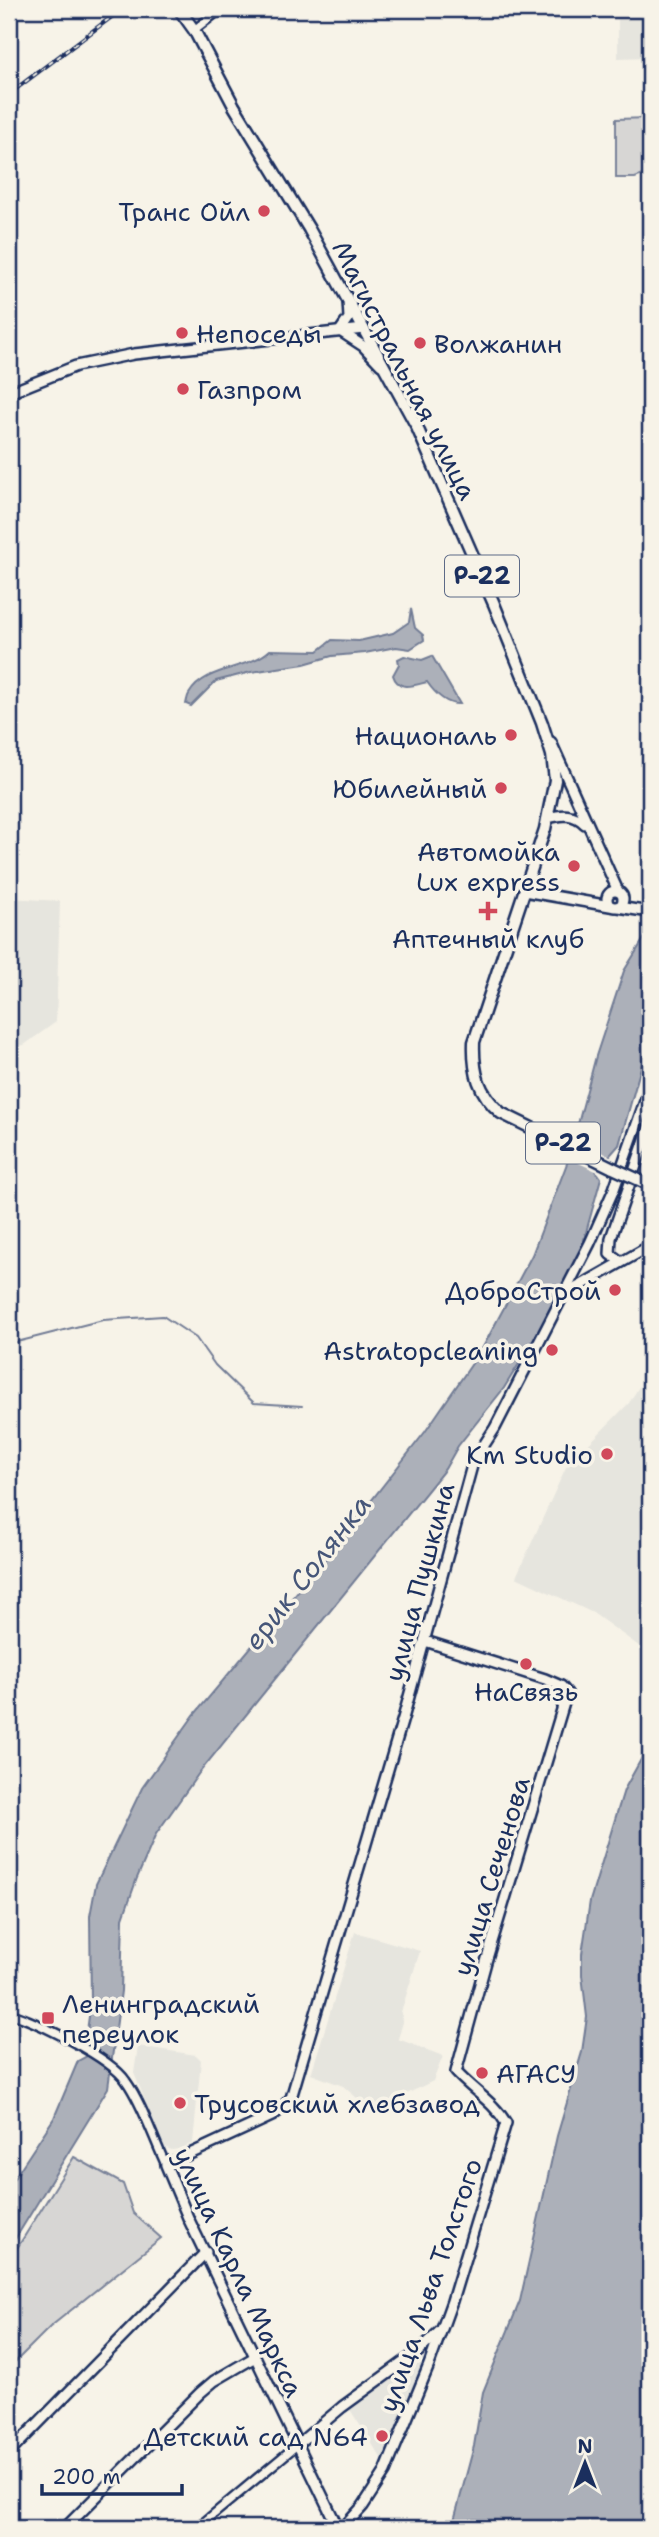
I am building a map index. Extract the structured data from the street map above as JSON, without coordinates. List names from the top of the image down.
{
  "streets": {
    "highway": ["Магистральная улица", "Р-22"],
    "main road": [
      "улица Пушкина",
      "улица Сеченова",
      "улица Карла Маркса",
      "улица Льва Толстого"
    ]
  },
  "crossings": [
    ["улица Пушкина", "улица Сеченова"],
    ["улица Пушкина", "улица Карла Маркса"],
    ["улица Сеченова", "улица Льва Толстого"],
    ["улица Карла Маркса", "улица Льва Толстого"]
  ],
  "water": ["ерик Солянка"],
  "places": {
    "other": [
      "Транс Ойл",
      "Непоседы",
      "Волжанин",
      "Газпром",
      "Националь",
      "Юбилейный",
      "Автомойка Lux express",
      "ДоброСтрой",
      "Astratopcleaning",
      "Кm Studio",
      "НаСвязь",
      "АГАСУ",
      "Трусовский хлебзавод",
      "Детский сад N64"
    ],
    "health": ["Аптечный клуб"],
    "transit": ["Ленинградский переулок"]
  },
  "scale_bar": "200 m",
  "north": "top"
}
